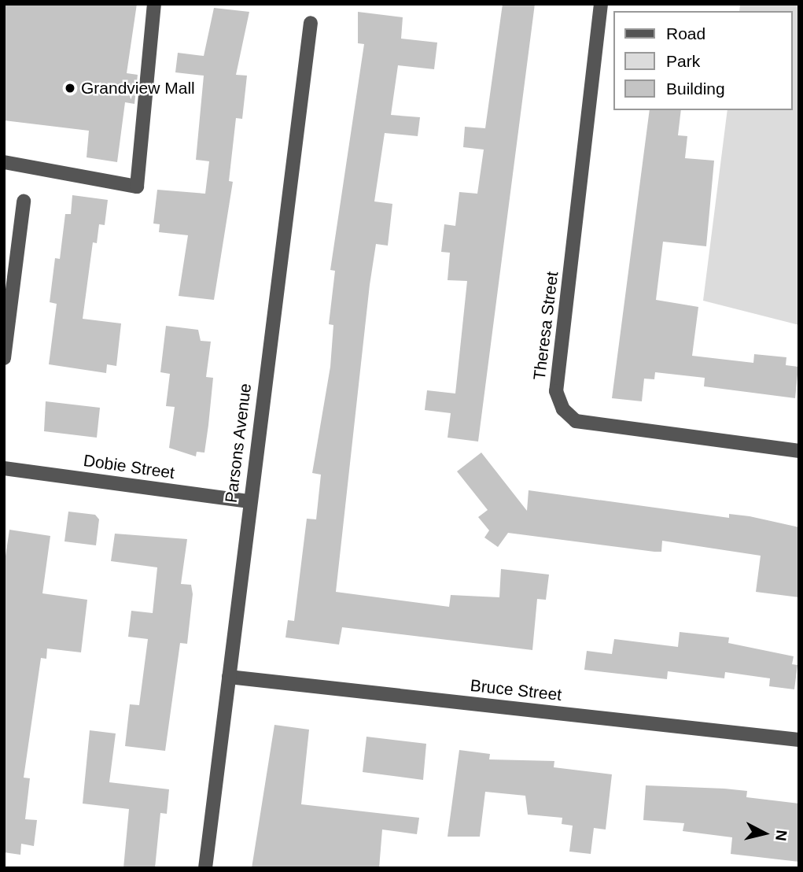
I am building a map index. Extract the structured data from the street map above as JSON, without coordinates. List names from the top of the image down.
{
  "streets": {
    "street": [
      "Theresa Street",
      "Parsons Avenue",
      "Dobie Street",
      "Bruce Street"
    ]
  },
  "crossings": [
    ["Parsons Avenue", "Dobie Street"],
    ["Parsons Avenue", "Bruce Street"]
  ],
  "places": ["Grandview Mall"],
  "legend": ["Road", "Park", "Building"],
  "north": "right"
}
